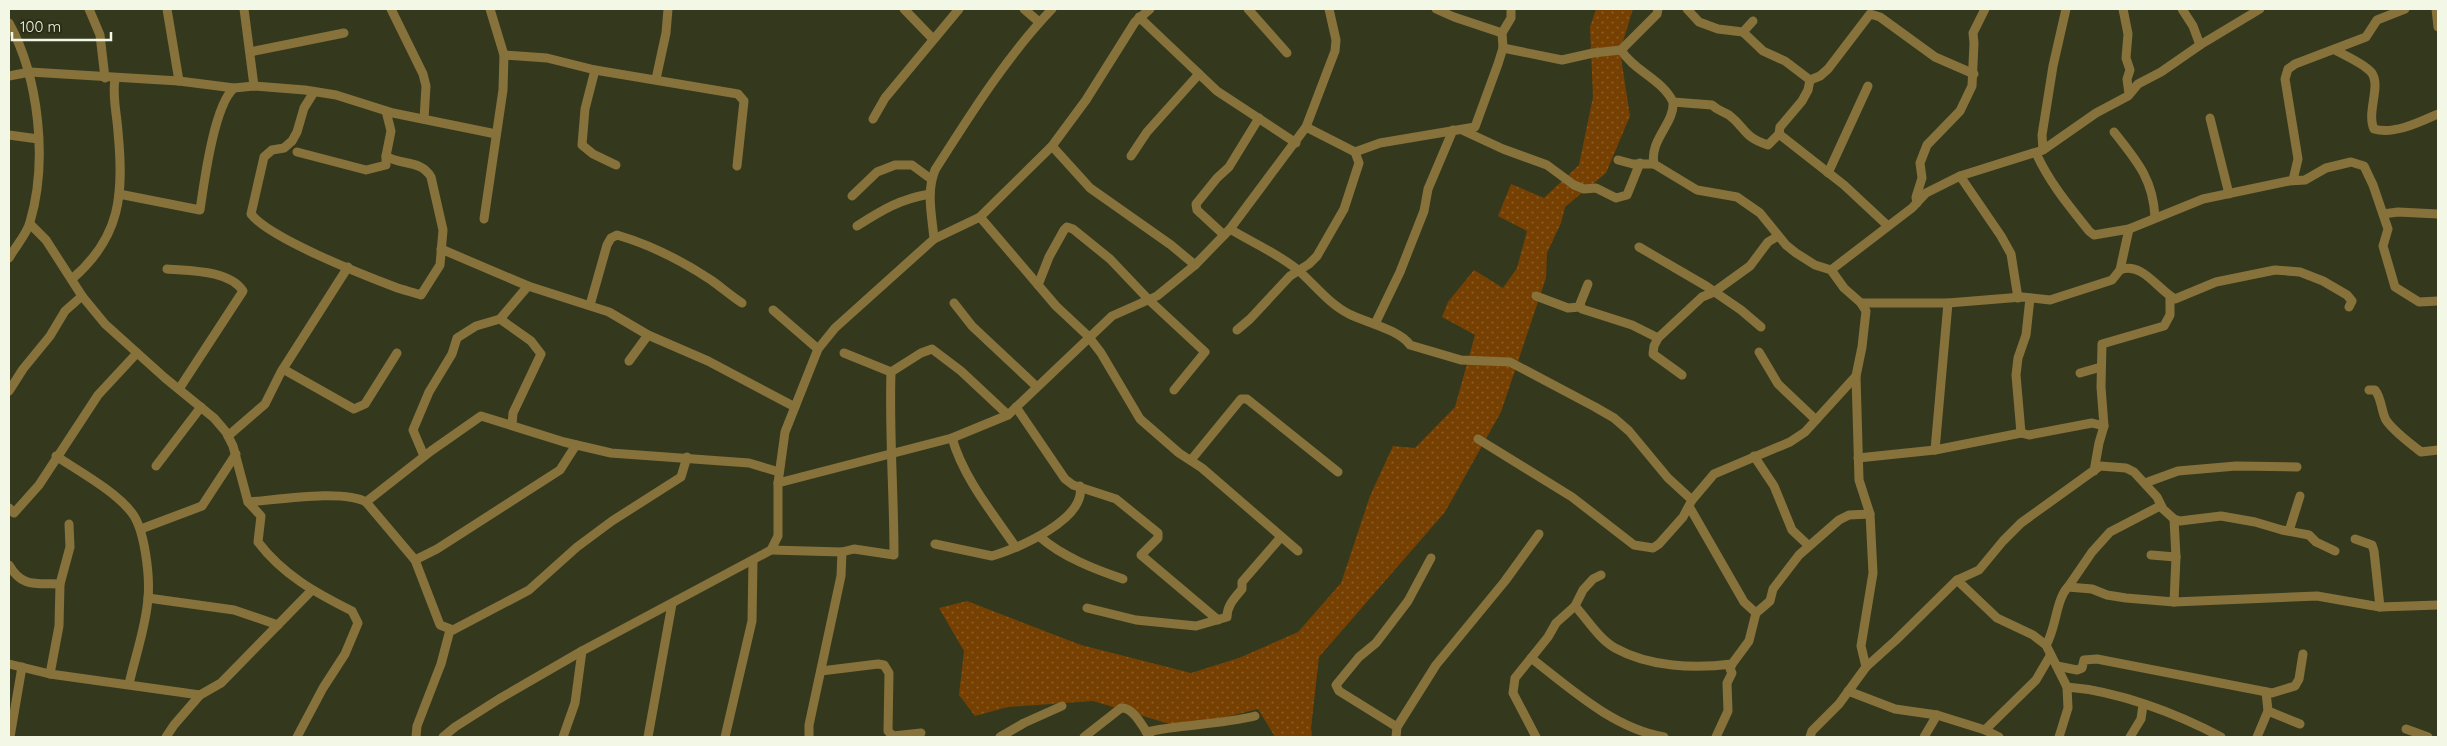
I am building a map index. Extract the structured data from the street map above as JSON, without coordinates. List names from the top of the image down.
{
  "scale_bar": "100 m"
}
